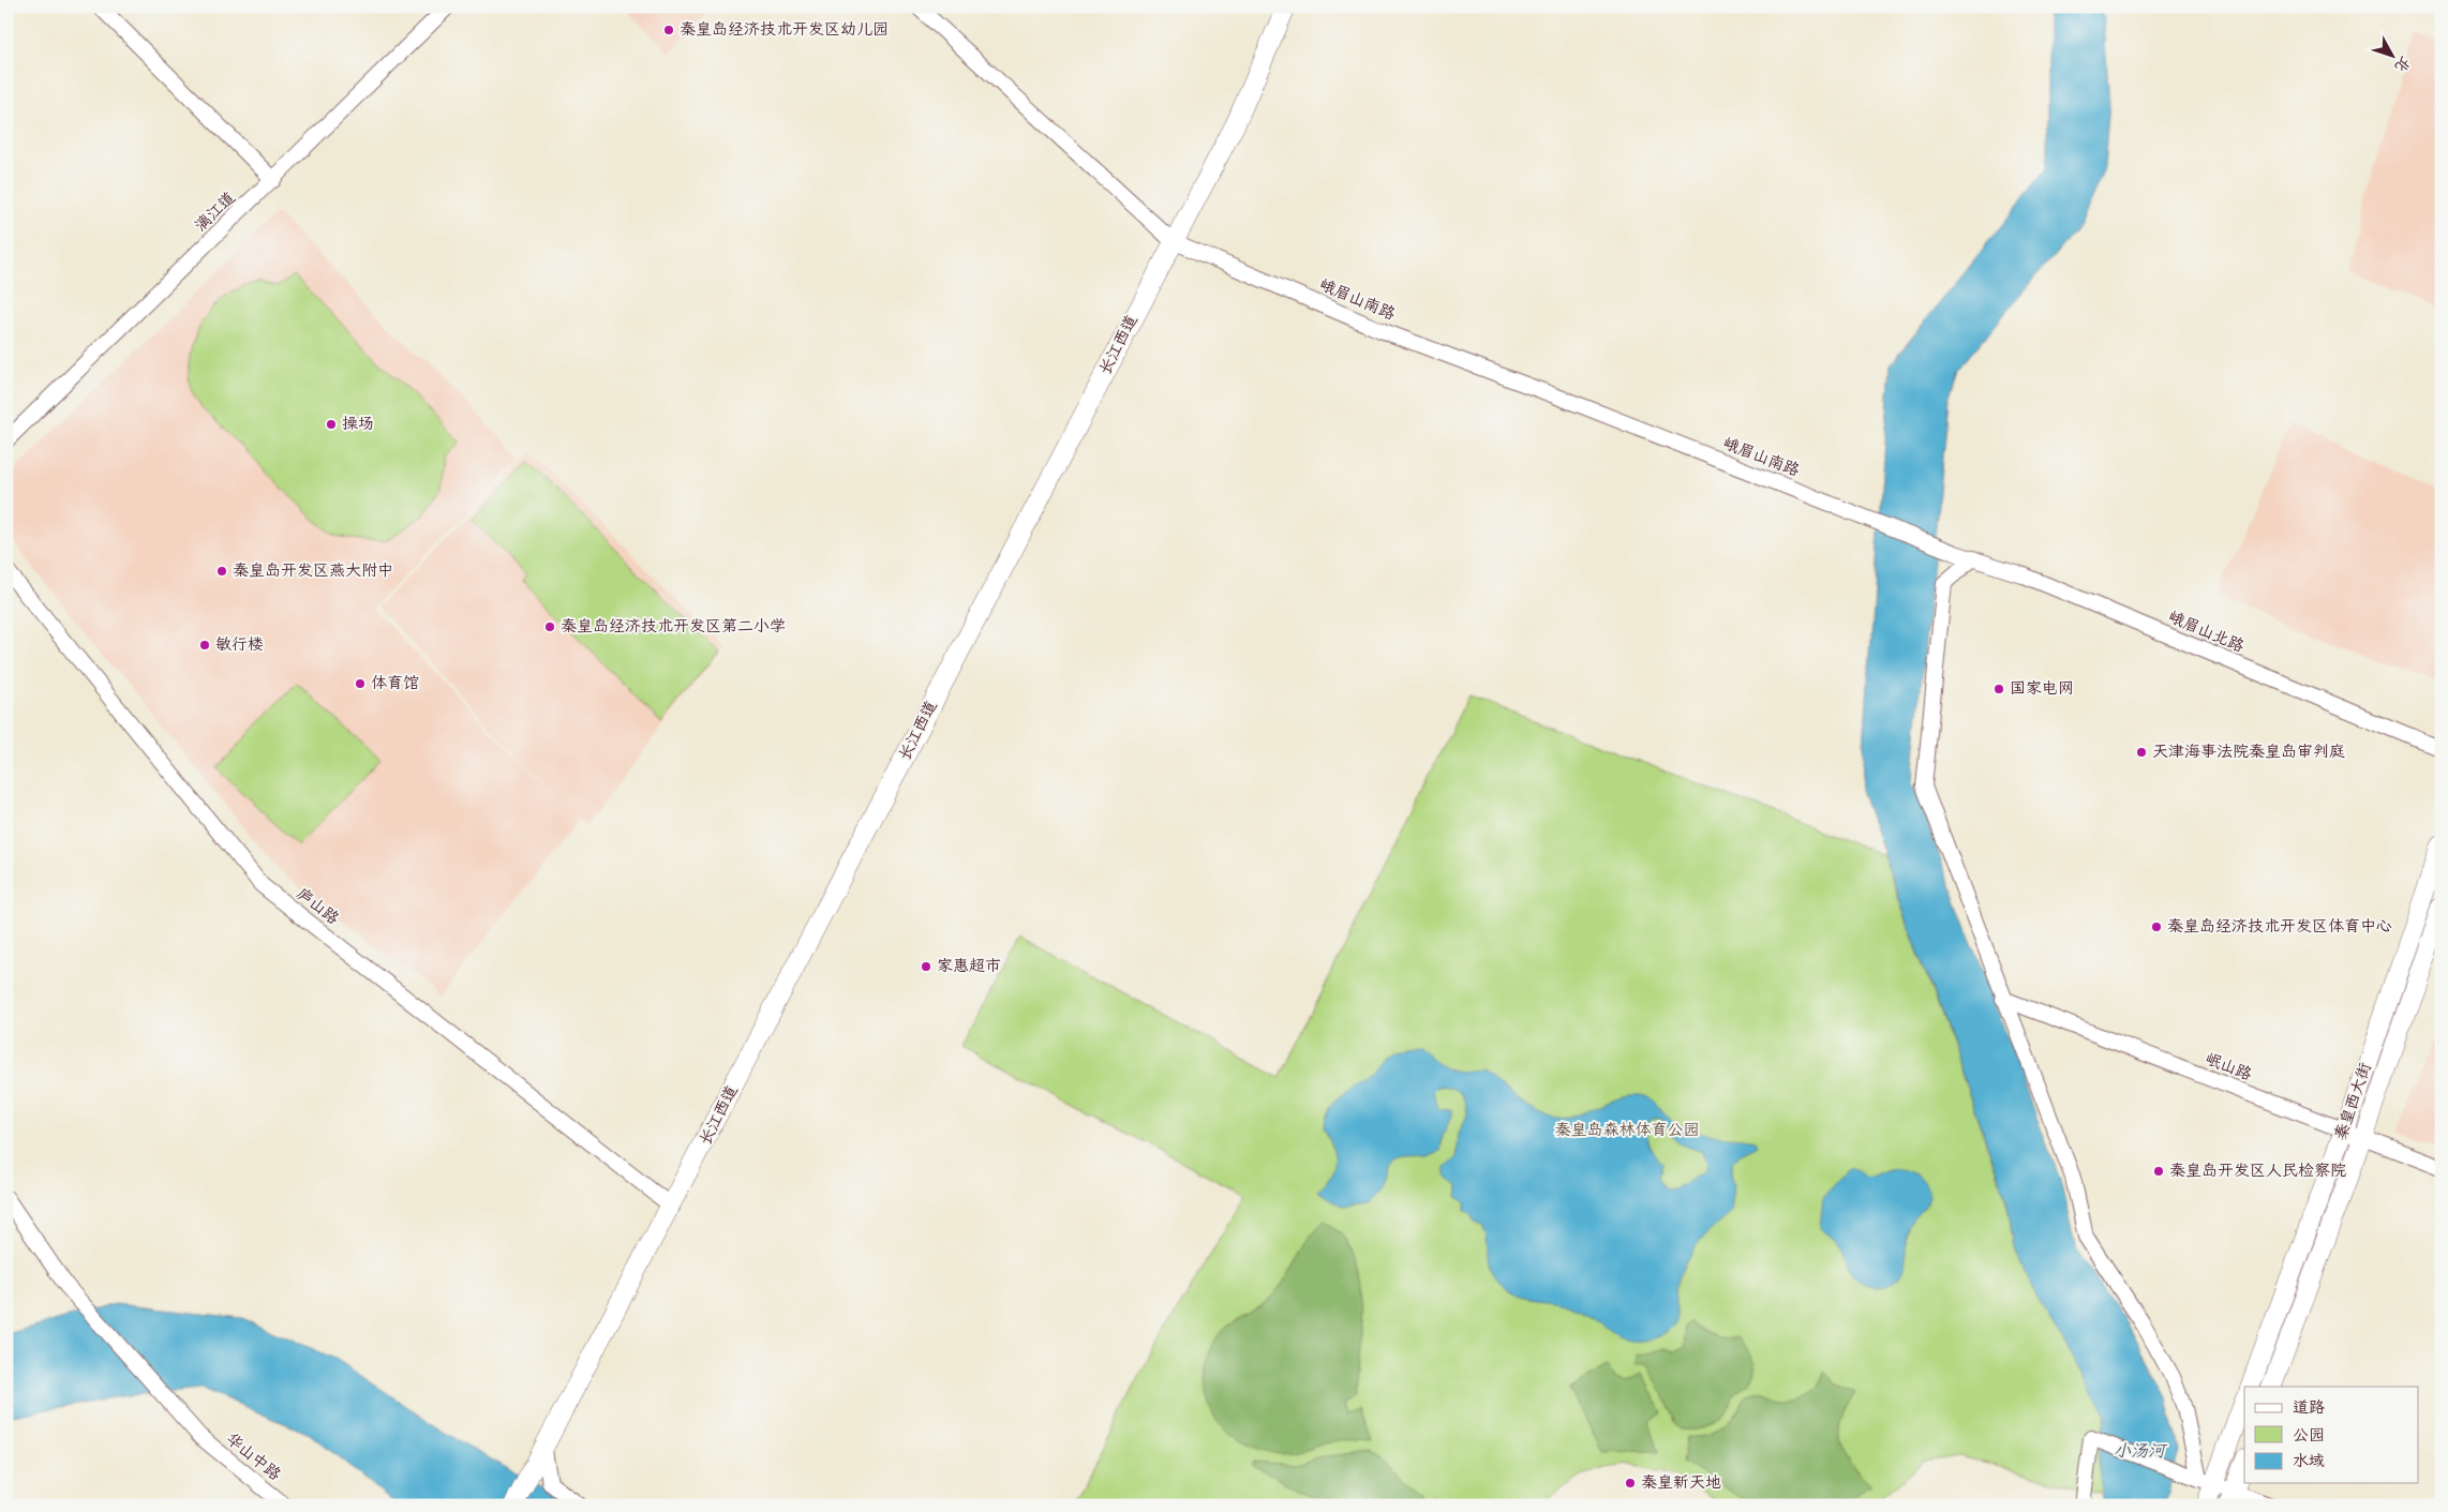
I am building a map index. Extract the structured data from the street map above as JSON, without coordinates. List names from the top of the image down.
{
  "streets": {
    "main road": ["长江西道", "秦皇西大街"],
    "street": [
      "漓江道",
      "峨眉山南路",
      "峨眉山北路",
      "庐山路",
      "岷山路",
      "华山中路"
    ]
  },
  "crossings": [
    ["峨眉山南路", "长江西道"],
    ["峨眉山南路", "峨眉山北路"],
    ["长江西道", "庐山路"],
    ["岷山路", "秦皇西大街"]
  ],
  "water": ["小汤河"],
  "parks": ["秦皇岛森林体育公园"],
  "places": [
    "秦皇岛经济技术开发区幼儿园",
    "操场",
    "秦皇岛开发区燕大附中",
    "秦皇岛经济技术开发区第二小学",
    "敏行楼",
    "体育馆",
    "国家电网",
    "天津海事法院秦皇岛审判庭",
    "秦皇岛经济技术开发区体育中心",
    "家惠超市",
    "秦皇岛开发区人民检察院",
    "秦皇新天地"
  ],
  "legend": ["道路", "公园", "水域"],
  "north": "bottom right"
}
